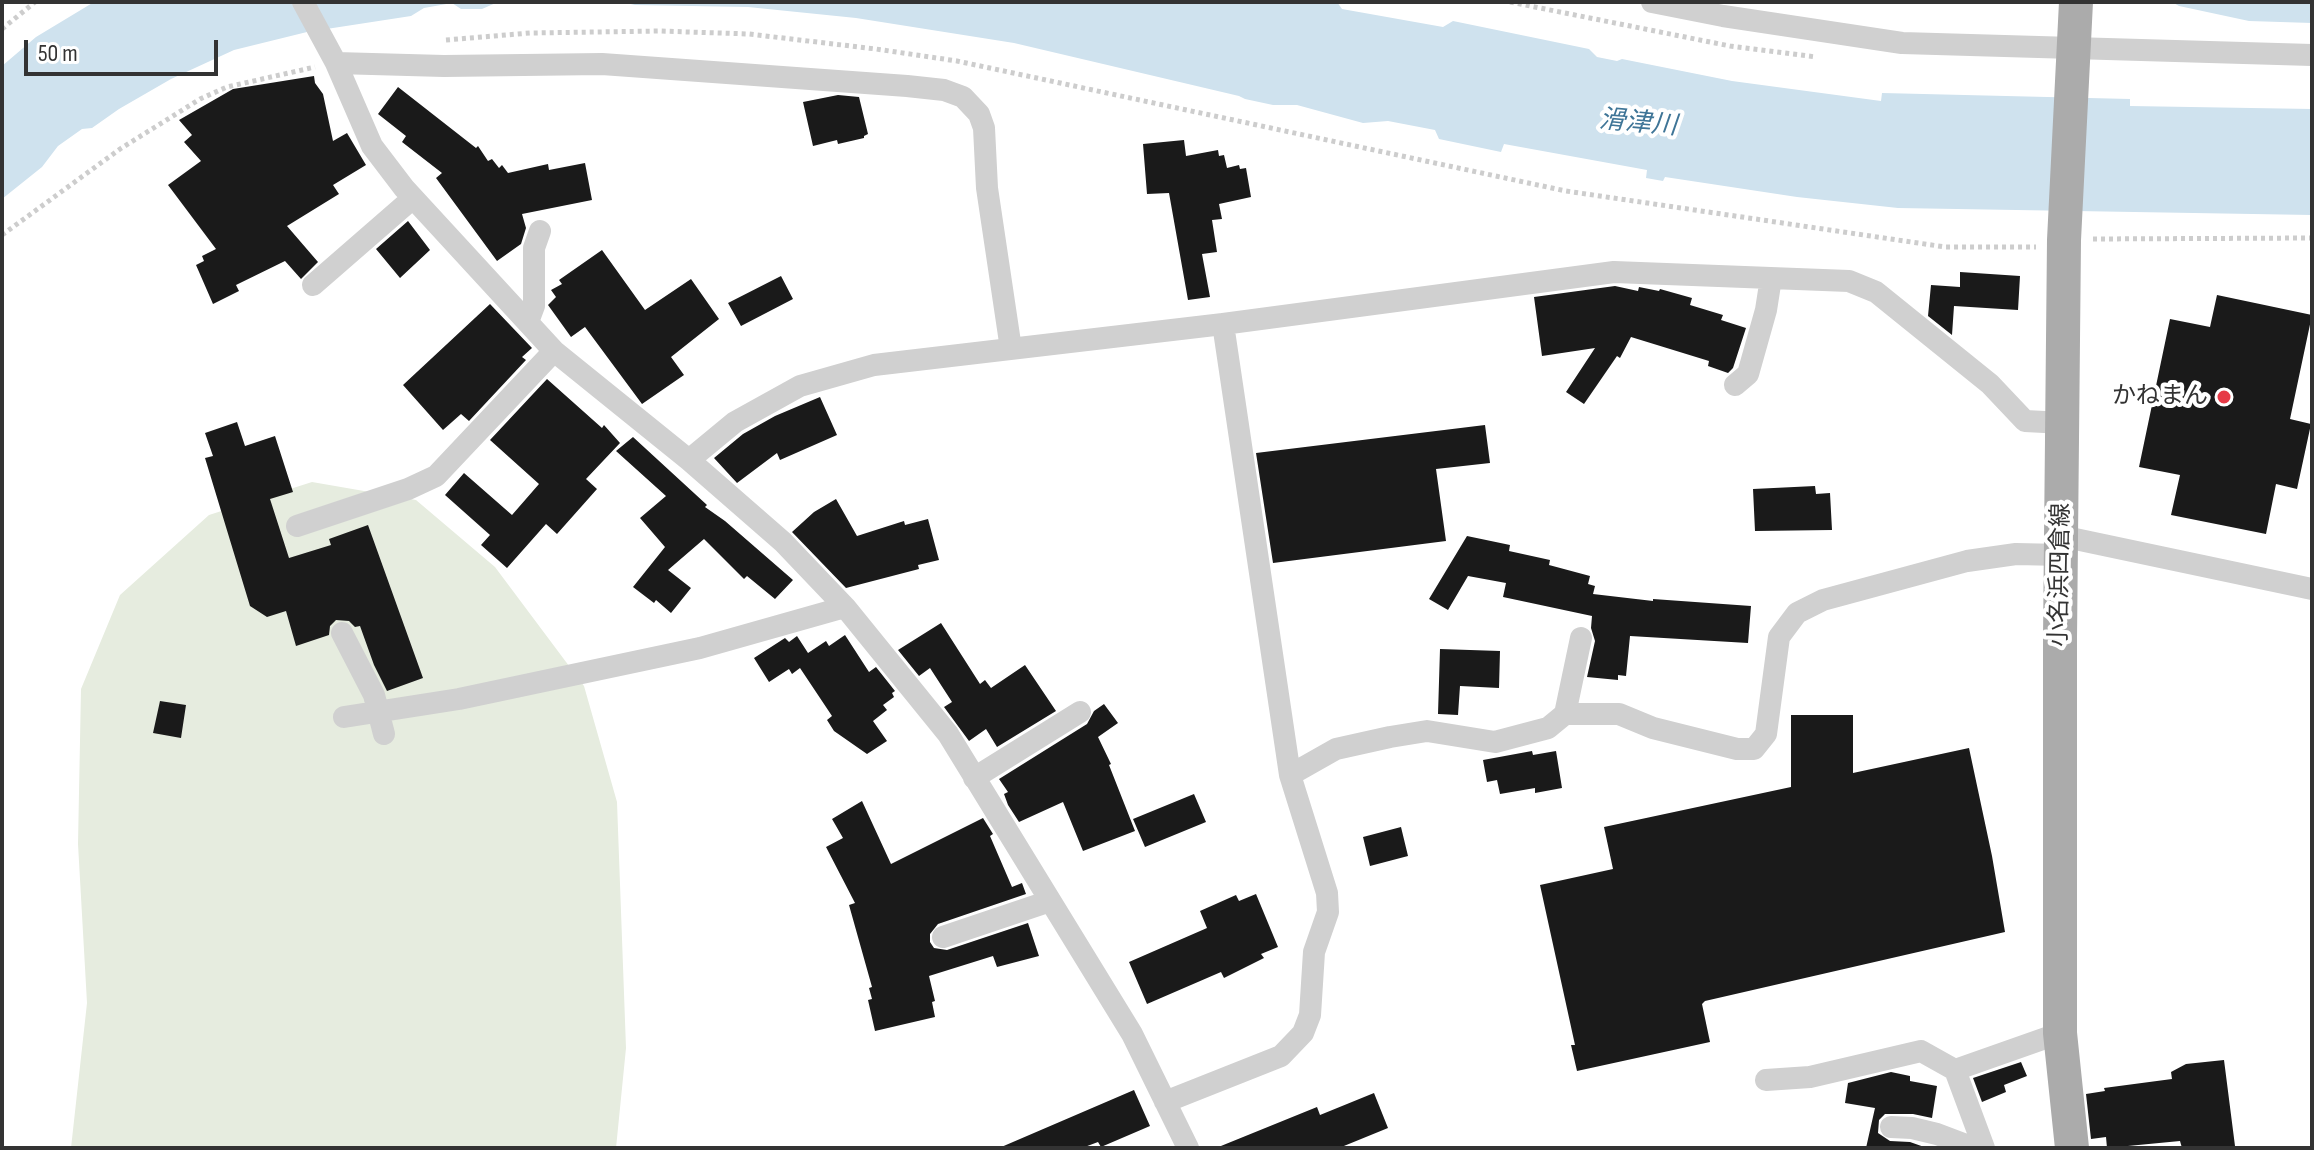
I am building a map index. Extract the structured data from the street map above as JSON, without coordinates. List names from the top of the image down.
{
  "streets": {
    "main road": ["小名浜四倉線"]
  },
  "water": ["滑津川"],
  "places": ["かねまん"],
  "scale_bar": "50 m"
}
